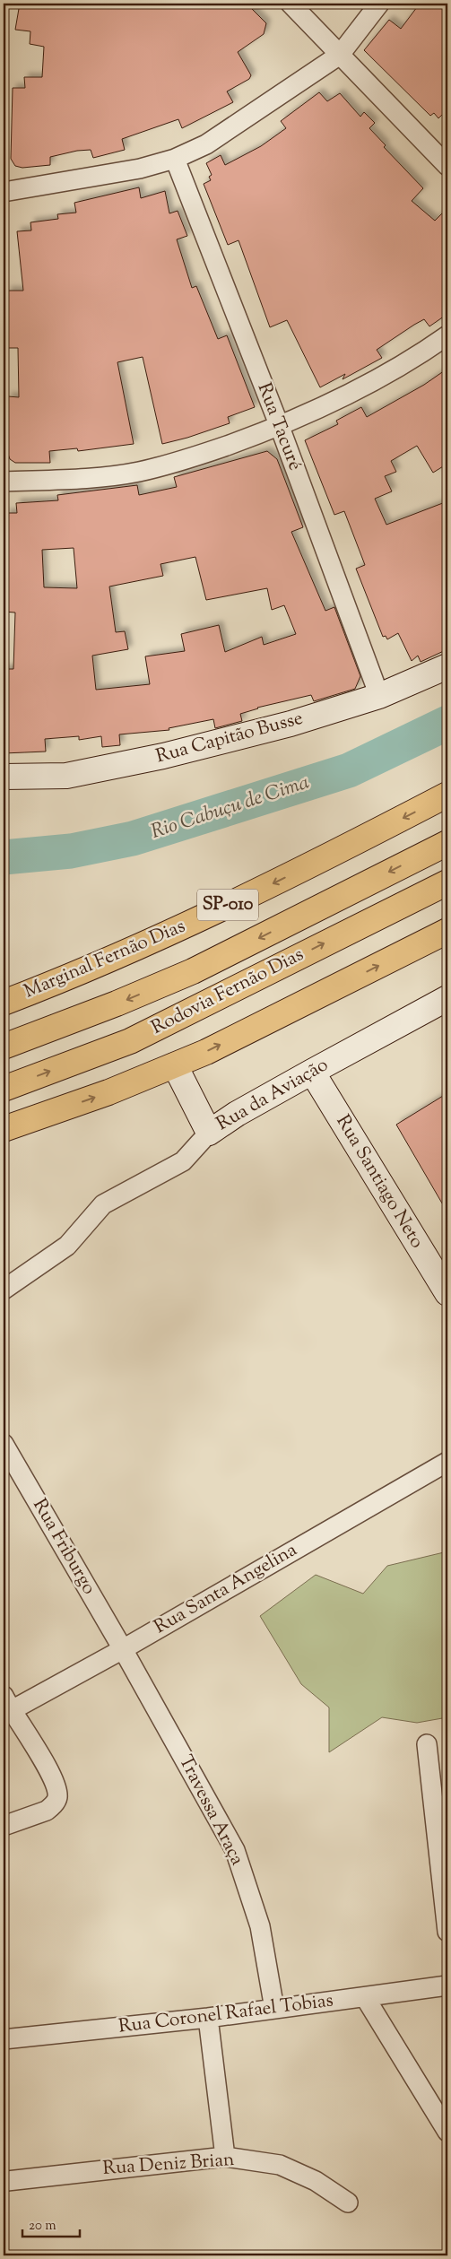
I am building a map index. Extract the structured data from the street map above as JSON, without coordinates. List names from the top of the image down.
{
  "streets": {
    "highway": ["SP-010", "Marginal Fernão Dias", "Rodovia Fernão Dias"],
    "street": [
      "Rua Tacuré",
      "Rua Capitão Busse",
      "Rua da Aviação",
      "Rua Santiago Neto",
      "Rua Friburgo",
      "Rua Santa Angelina",
      "Travessa Araça",
      "Rua Coronel Rafael Tobias",
      "Rua Deniz Brian"
    ]
  },
  "crossings": [
    ["Rua Tacuré", "Rua Capitão Busse"],
    ["Rua da Aviação", "Rua Santiago Neto"],
    ["Rua Friburgo", "Rua Santa Angelina"],
    ["Rua Friburgo", "Travessa Araça"],
    ["Rua Santa Angelina", "Travessa Araça"],
    ["Travessa Araça", "Rua Coronel Rafael Tobias"]
  ],
  "water": ["Rio Cabuçu de Cima"],
  "scale_bar": "20 m"
}
